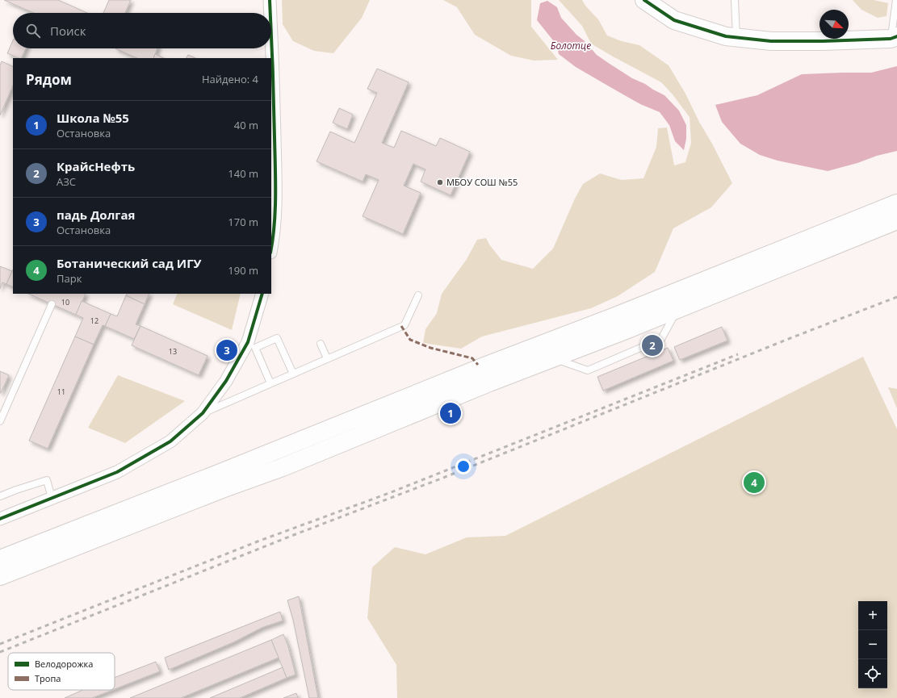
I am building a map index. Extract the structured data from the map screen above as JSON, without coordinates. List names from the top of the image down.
{
  "water": ["Болотце"],
  "places": ["МБОУ СОШ №55"],
  "house_numbers": [
    "10",
    "12",
    "13",
    "11"
  ],
  "legend": ["Велодорожка", "Тропа"],
  "north": "bottom right",
  "page": {
    "search": "Поиск",
    "heading": ["Рядом", "Найдено: 4"],
    "list": [
      {
        "mark": "1",
        "name": "Школа №55",
        "note": "Остановка",
        "value": "40 m"
      },
      {
        "mark": "2",
        "name": "КрайсНефть",
        "note": "АЗС",
        "value": "140 m"
      },
      {
        "mark": "3",
        "name": "падь Долгая",
        "note": "Остановка",
        "value": "170 m"
      },
      {
        "mark": "4",
        "name": "Ботанический сад ИГУ",
        "note": "Парк",
        "value": "190 m"
      }
    ],
    "pins": [
      "2",
      "3",
      "1",
      "4"
    ],
    "map_buttons": ["+", "−"]
  }
}
